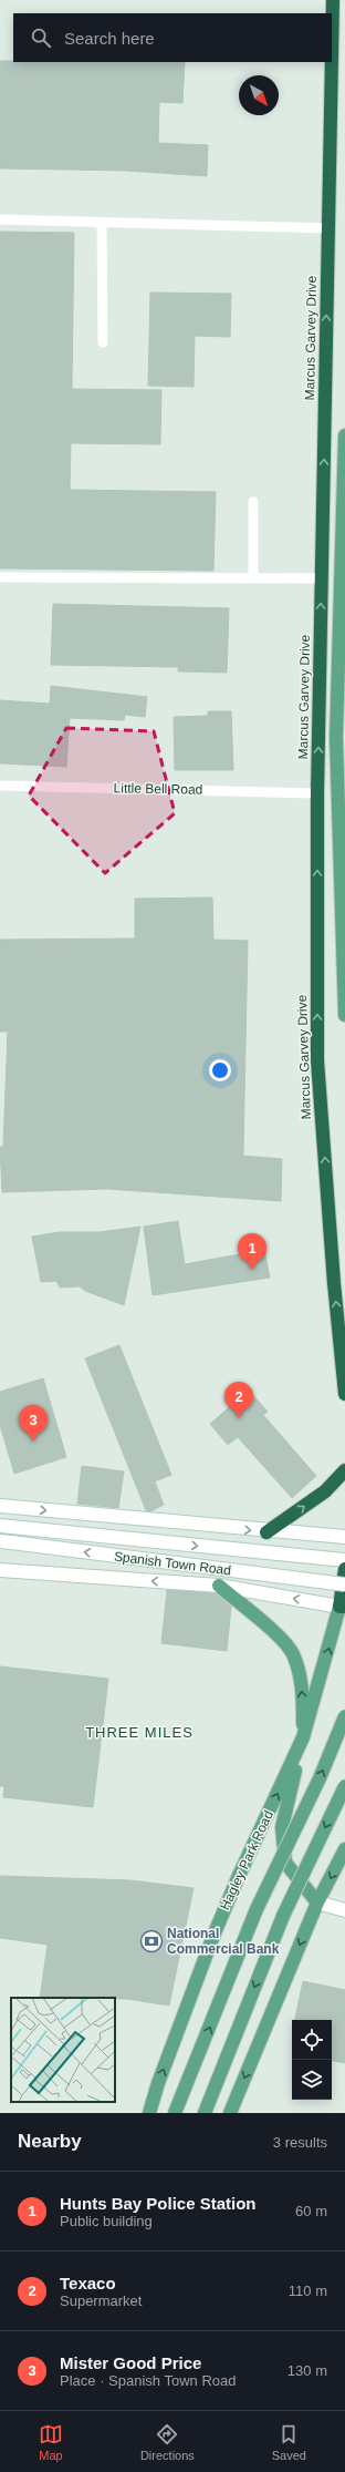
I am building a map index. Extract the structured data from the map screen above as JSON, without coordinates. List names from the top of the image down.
{
  "streets": {
    "highway": ["Marcus Garvey Drive"],
    "main road": ["Spanish Town Road", "Hagley Park Road"],
    "lane": ["Little Bell Road"]
  },
  "crossings": [
    ["Marcus Garvey Drive", "Little Bell Road"],
    ["Spanish Town Road", "Hagley Park Road"]
  ],
  "one_way": ["Marcus Garvey Drive"],
  "districts": ["THREE MILES"],
  "places": {
    "bank": ["National Commercial Bank"]
  },
  "north": "bottom right",
  "page": {
    "search": "Search here",
    "pins": ["1", "2", "3"],
    "heading": ["Nearby", "3 results"],
    "list": [
      {
        "mark": "1",
        "name": "Hunts Bay Police Station",
        "note": "Public building",
        "value": "60 m"
      },
      {
        "mark": "2",
        "name": "Texaco",
        "note": "Supermarket",
        "value": "110 m"
      },
      {
        "mark": "3",
        "name": "Mister Good Price",
        "note": "Place · Spanish Town Road",
        "value": "130 m"
      }
    ],
    "nav": ["Map", "Directions", "Saved"]
  }
}
